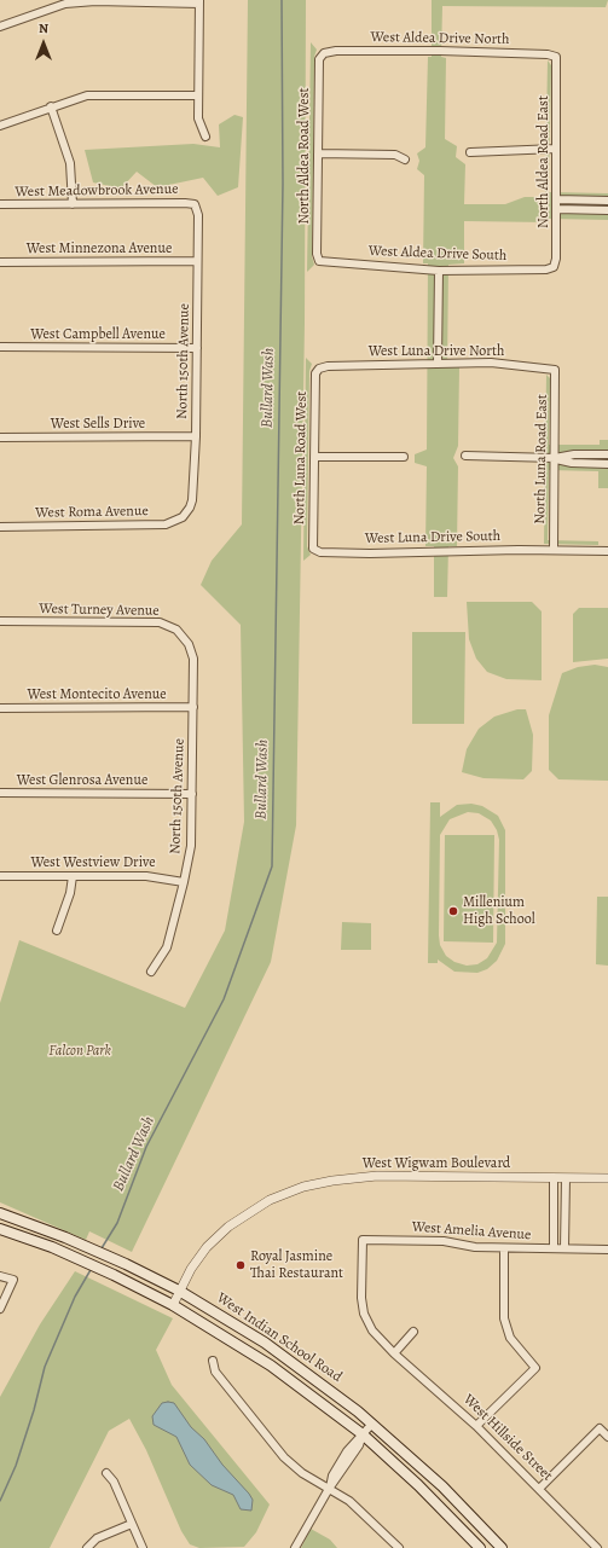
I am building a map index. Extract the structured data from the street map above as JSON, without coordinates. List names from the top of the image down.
{
  "streets": {
    "main road": ["West Indian School Road"],
    "street": [
      "West Aldea Drive North",
      "North Aldea Road West",
      "North Aldea Road East",
      "West Meadowbrook Avenue",
      "West Minnezona Avenue",
      "West Aldea Drive South",
      "West Campbell Avenue",
      "West Luna Drive North",
      "North 150th Avenue",
      "West Sells Drive",
      "North Luna Road West",
      "North Luna Road East",
      "West Roma Avenue",
      "West Luna Drive South",
      "West Turney Avenue",
      "West Montecito Avenue",
      "West Glenrosa Avenue",
      "West Westview Drive",
      "West Wigwam Boulevard",
      "West Amelia Avenue",
      "West Hillside Street"
    ]
  },
  "crossings": [
    ["West Aldea Drive North", "North Aldea Road West"],
    ["West Aldea Drive North", "North Aldea Road East"],
    ["North Aldea Road West", "West Aldea Drive South"],
    ["North Aldea Road East", "West Aldea Drive South"],
    ["West Meadowbrook Avenue", "North 150th Avenue"],
    ["West Minnezona Avenue", "North 150th Avenue"],
    ["West Campbell Avenue", "North 150th Avenue"],
    ["West Luna Drive North", "North Luna Road West"],
    ["West Luna Drive North", "North Luna Road East"],
    ["North 150th Avenue", "West Sells Drive"],
    ["North 150th Avenue", "West Roma Avenue"],
    ["North 150th Avenue", "West Turney Avenue"],
    ["North 150th Avenue", "West Montecito Avenue"],
    ["North 150th Avenue", "West Glenrosa Avenue"],
    ["North 150th Avenue", "West Westview Drive"],
    ["North Luna Road West", "West Luna Drive South"],
    ["North Luna Road East", "West Luna Drive South"],
    ["West Wigwam Boulevard", "West Indian School Road"],
    ["West Amelia Avenue", "West Hillside Street"]
  ],
  "water": ["Bullard Wash"],
  "parks": ["Falcon Park"],
  "places": ["Millenium High School", "Royal Jasmine Thai Restaurant"],
  "north": "top"
}
